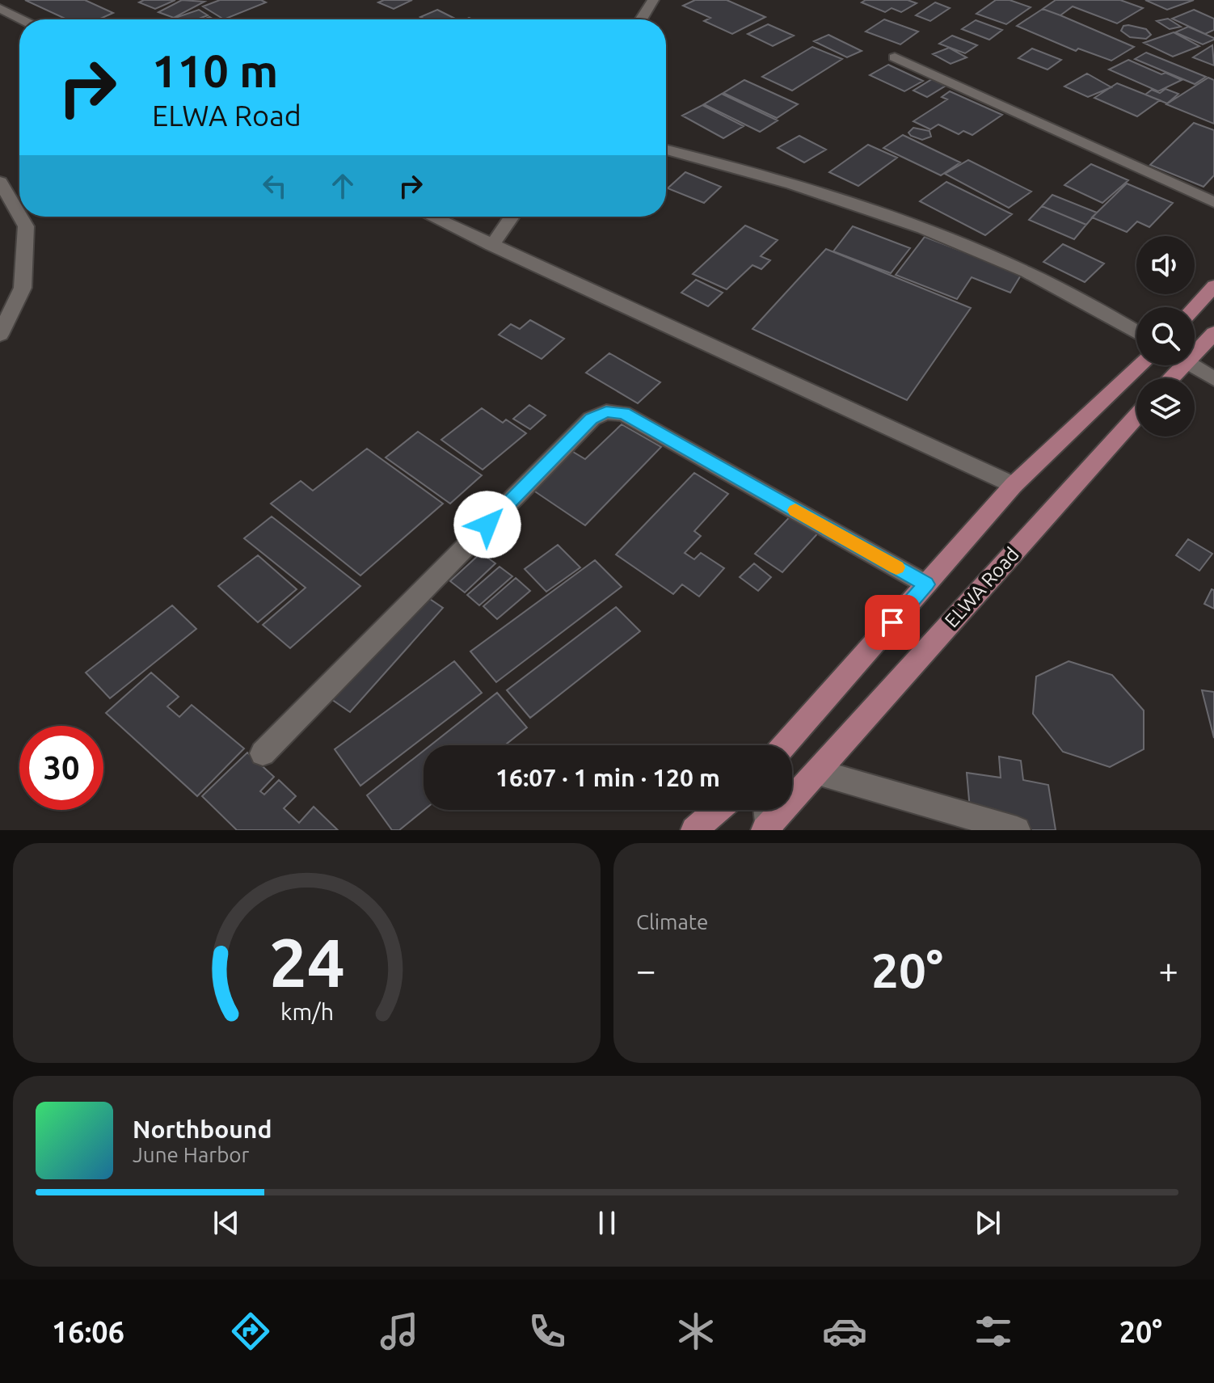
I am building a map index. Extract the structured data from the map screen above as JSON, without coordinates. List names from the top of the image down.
{
  "streets": {
    "main road": ["ELWA Road"]
  },
  "page": {
    "turn": ["110 m", "ELWA Road"],
    "limit": "30",
    "trip": "16:07 · 1 min · 120 m",
    "tile": "Climate",
    "heat": ["−", "20°", "+"],
    "song": ["Northbound", "June Harbor"],
    "tabs": ["16:06", "20°"],
    "gauge": ["24", "km/h"]
  }
}
